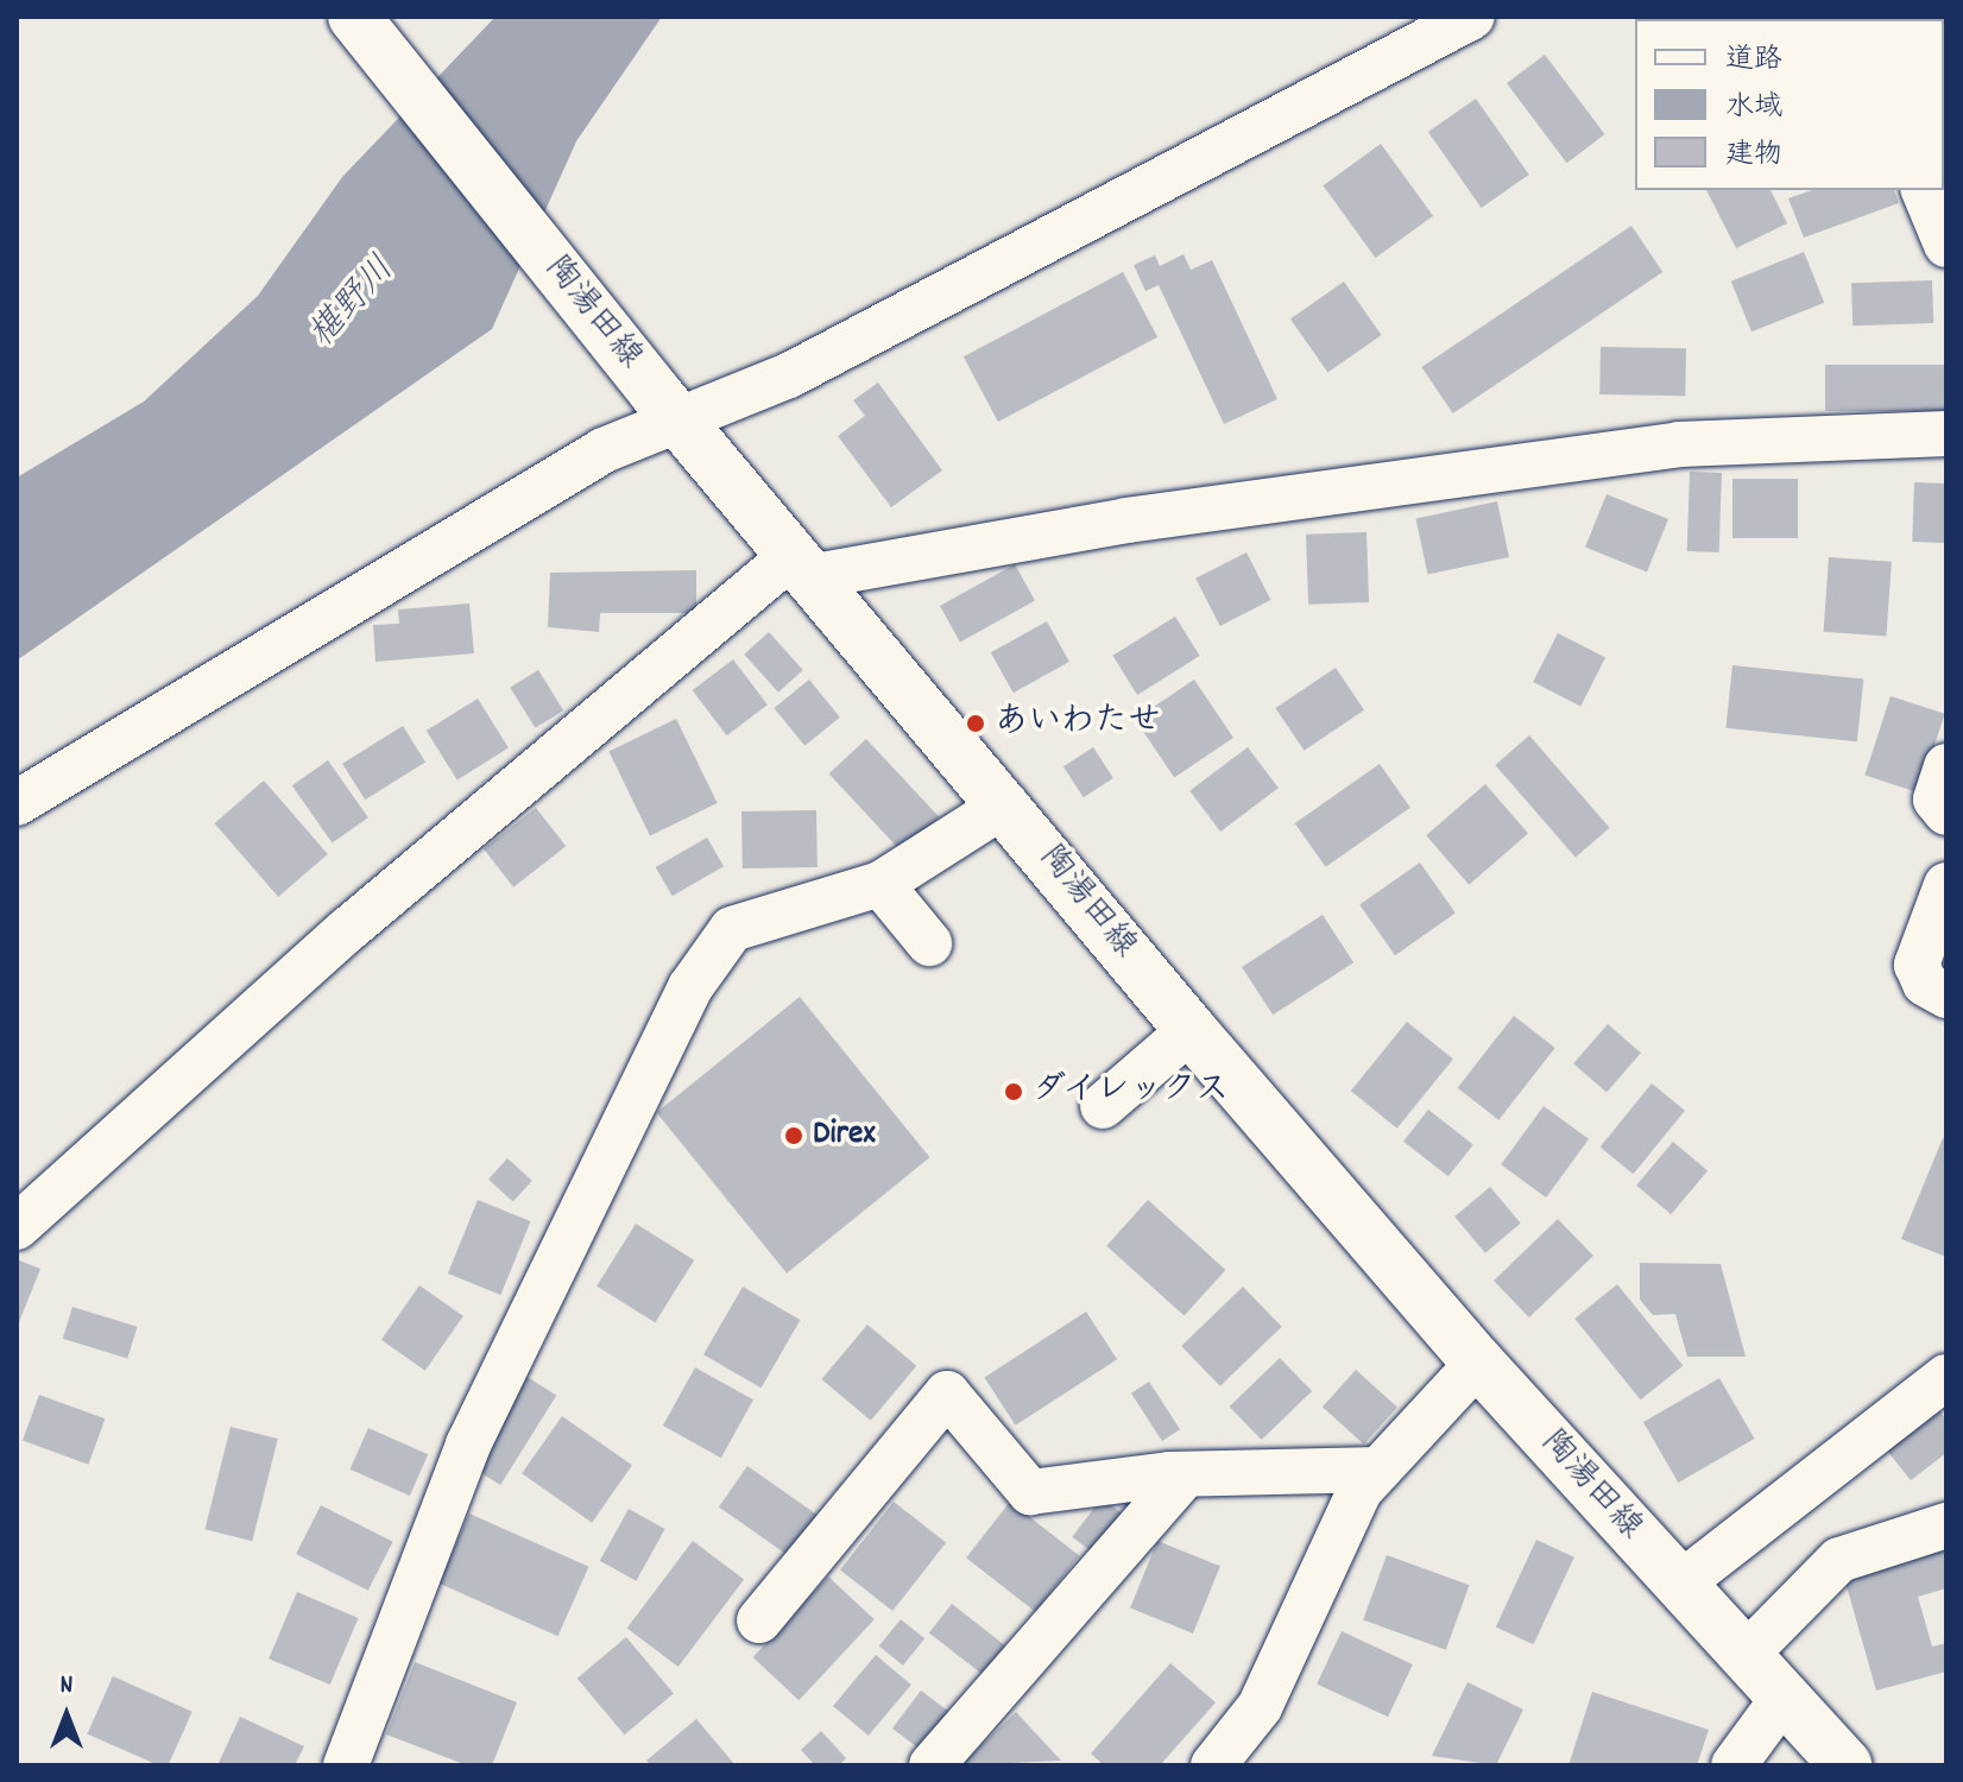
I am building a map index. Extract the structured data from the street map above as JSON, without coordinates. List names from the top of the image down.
{
  "streets": {
    "main road": ["陶湯田線"]
  },
  "water": ["椹野川"],
  "places": ["あいわたせ", "ダイレックス", "Direx"],
  "legend": ["道路", "水域", "建物"],
  "north": "top"
}
